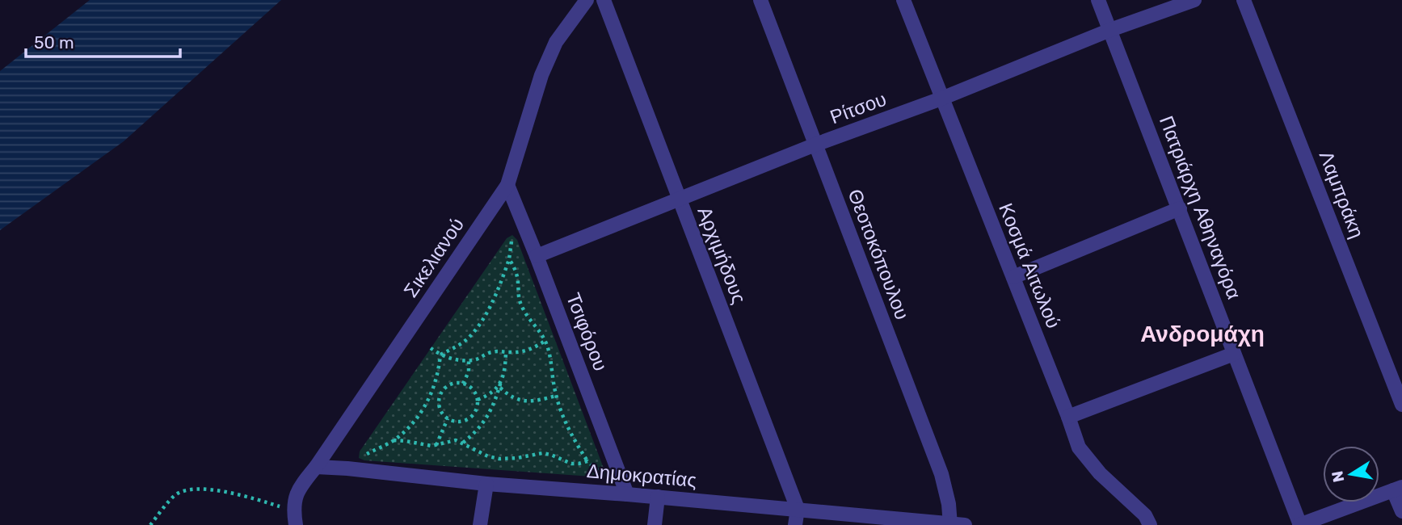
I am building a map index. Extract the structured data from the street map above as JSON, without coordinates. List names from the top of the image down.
{
  "streets": {
    "street": [
      "Ρίτσου",
      "Λαμπράκη",
      "Πατριάρχη Αθηναγόρα",
      "Θεοτοκόπουλου",
      "Αρχιμήδους",
      "Σικελιανού",
      "Κοσμά Αιτωλού",
      "Τσιφόρου",
      "Δημοκρατίας"
    ]
  },
  "crossings": [
    ["Ρίτσου", "Πατριάρχη Αθηναγόρα"],
    ["Ρίτσου", "Θεοτοκόπουλου"],
    ["Ρίτσου", "Αρχιμήδους"],
    ["Ρίτσου", "Κοσμά Αιτωλού"],
    ["Ρίτσου", "Τσιφόρου"],
    ["Θεοτοκόπουλου", "Δημοκρατίας"],
    ["Αρχιμήδους", "Δημοκρατίας"],
    ["Σικελιανού", "Τσιφόρου"],
    ["Σικελιανού", "Δημοκρατίας"],
    ["Τσιφόρου", "Δημοκρατίας"]
  ],
  "districts": ["Ανδρομάχη"],
  "scale_bar": "50 m",
  "north": "left"
}
